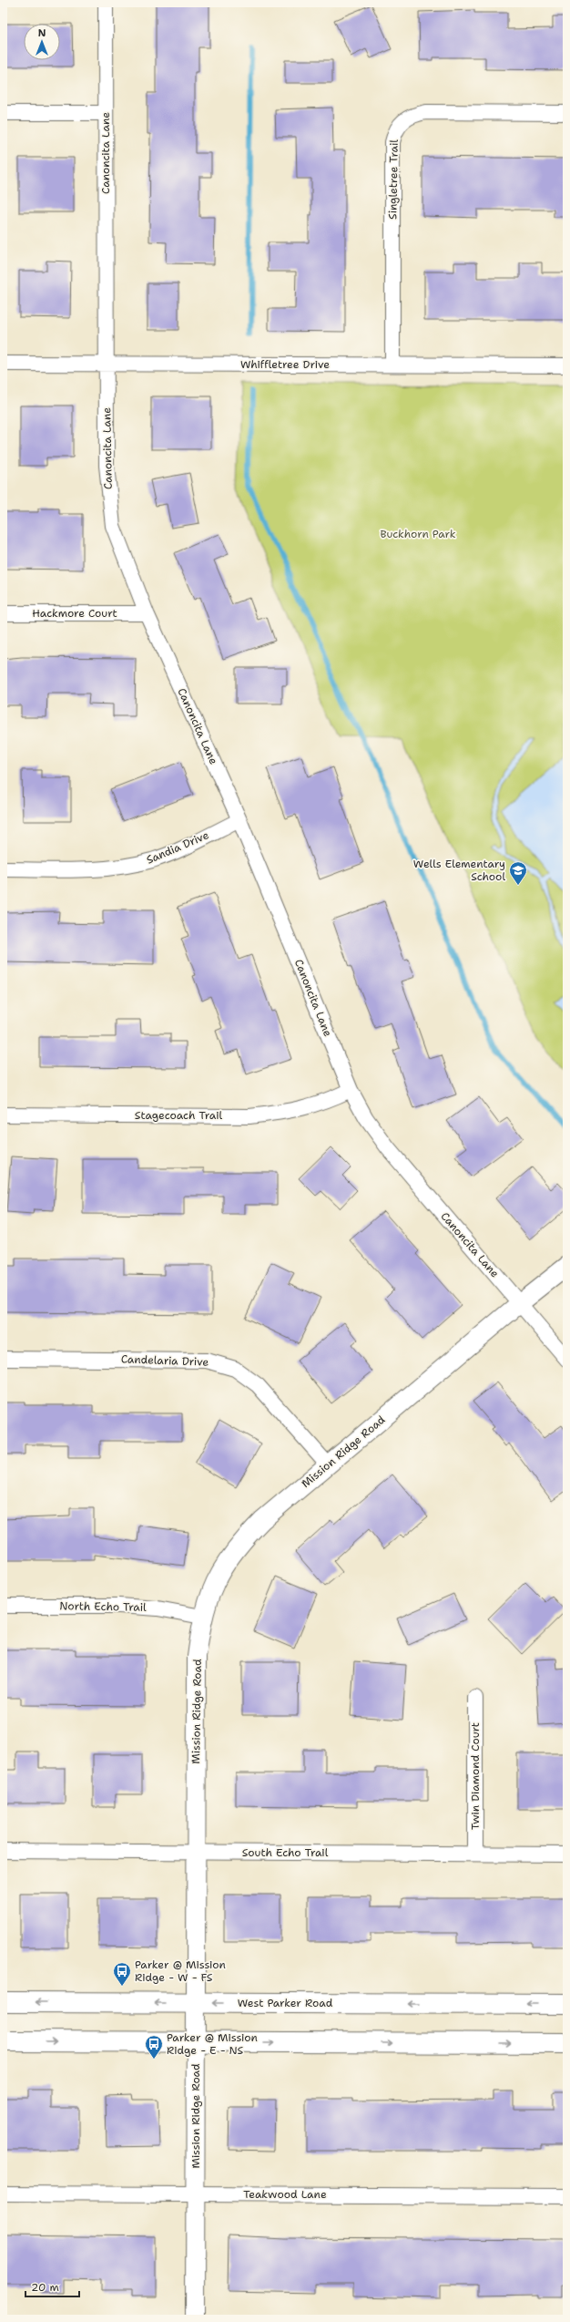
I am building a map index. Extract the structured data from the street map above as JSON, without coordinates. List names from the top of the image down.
{
  "streets": {
    "main road": ["West Parker Road"],
    "street": [
      "Canoncita Lane",
      "Singletree Trail",
      "Whiffletree Drive",
      "Hackmore Court",
      "Sandia Drive",
      "Stagecoach Trail",
      "Candelaria Drive",
      "Mission Ridge Road",
      "North Echo Trail",
      "Twin Diamond Court",
      "South Echo Trail",
      "Teakwood Lane"
    ]
  },
  "crossings": [
    ["Canoncita Lane", "Whiffletree Drive"],
    ["Canoncita Lane", "Hackmore Court"],
    ["Canoncita Lane", "Sandia Drive"],
    ["Canoncita Lane", "Stagecoach Trail"],
    ["Canoncita Lane", "Mission Ridge Road"],
    ["Singletree Trail", "Whiffletree Drive"],
    ["Candelaria Drive", "Mission Ridge Road"],
    ["Mission Ridge Road", "North Echo Trail"],
    ["Mission Ridge Road", "South Echo Trail"],
    ["Mission Ridge Road", "West Parker Road"],
    ["Mission Ridge Road", "Teakwood Lane"],
    ["Twin Diamond Court", "South Echo Trail"]
  ],
  "parks": ["Buckhorn Park"],
  "places": {
    "school or university": ["Wells Elementary School"],
    "bus stop": ["Parker @ Mission Ridge - W - FS", "Parker @ Mission Ridge - E - NS"]
  },
  "scale_bar": "20 m",
  "north": "top"
}
